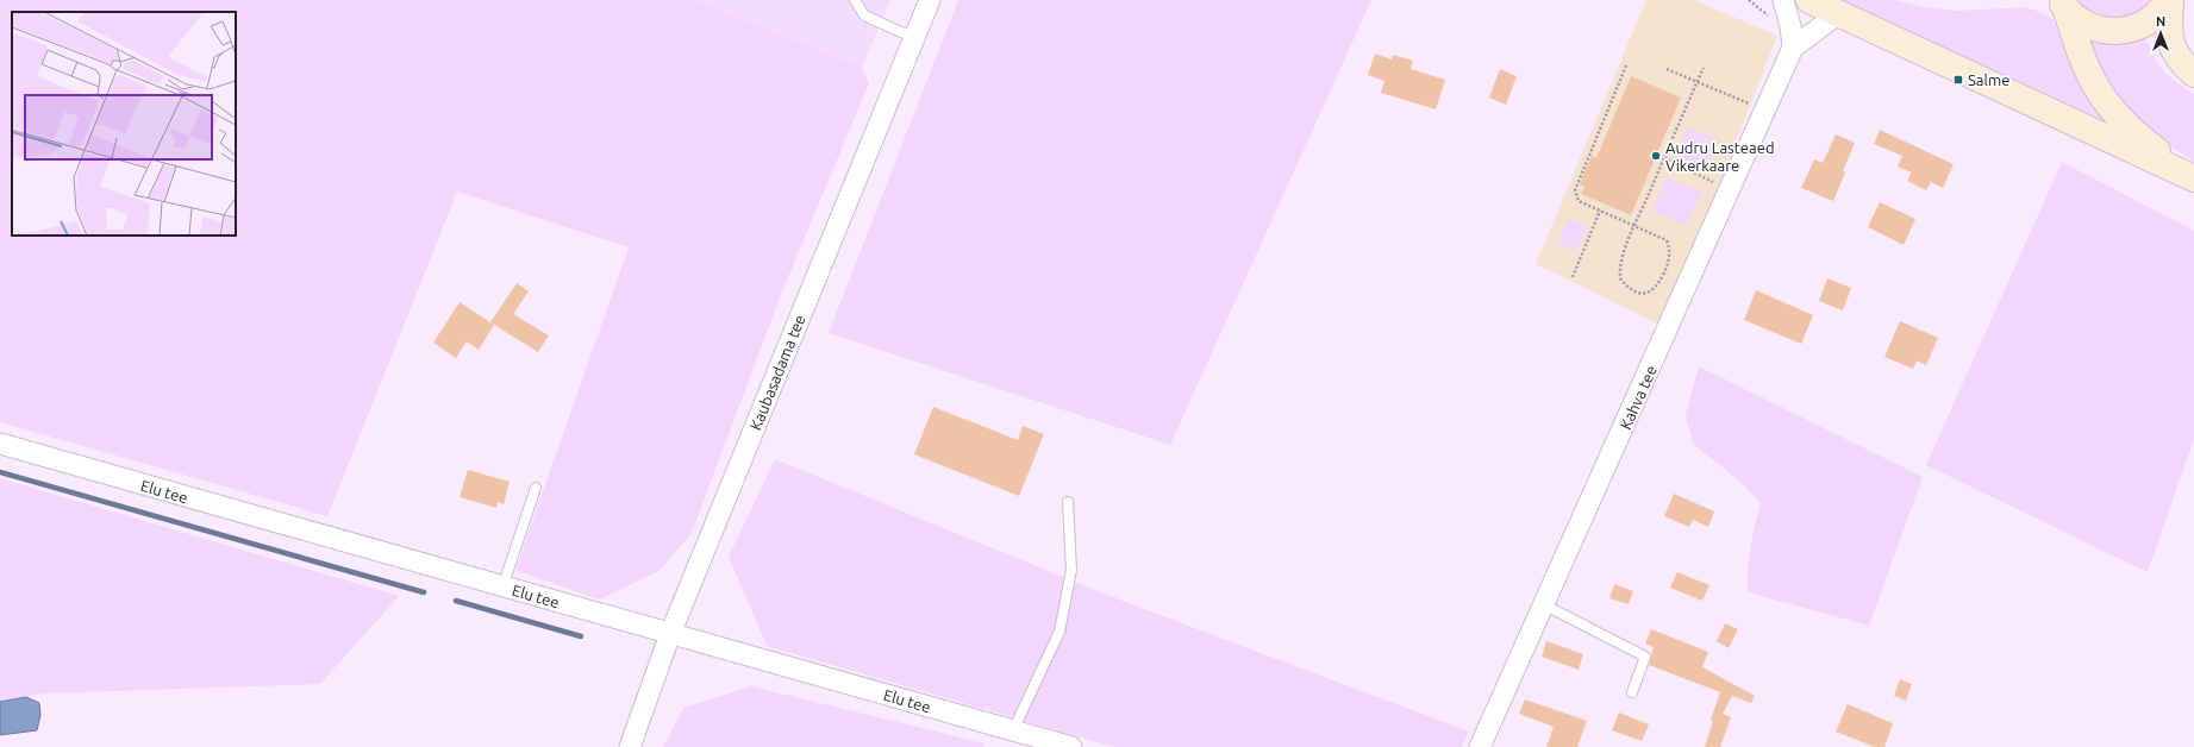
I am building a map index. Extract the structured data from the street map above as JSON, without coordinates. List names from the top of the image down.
{
  "streets": {
    "street": ["Kaubasadama tee", "Kahva tee", "Elu tee"]
  },
  "crossings": [
    ["Kaubasadama tee", "Elu tee"]
  ],
  "places": {
    "transit": ["Salme"],
    "other": ["Audru Lasteaed Vikerkaare"]
  },
  "north": "top"
}
